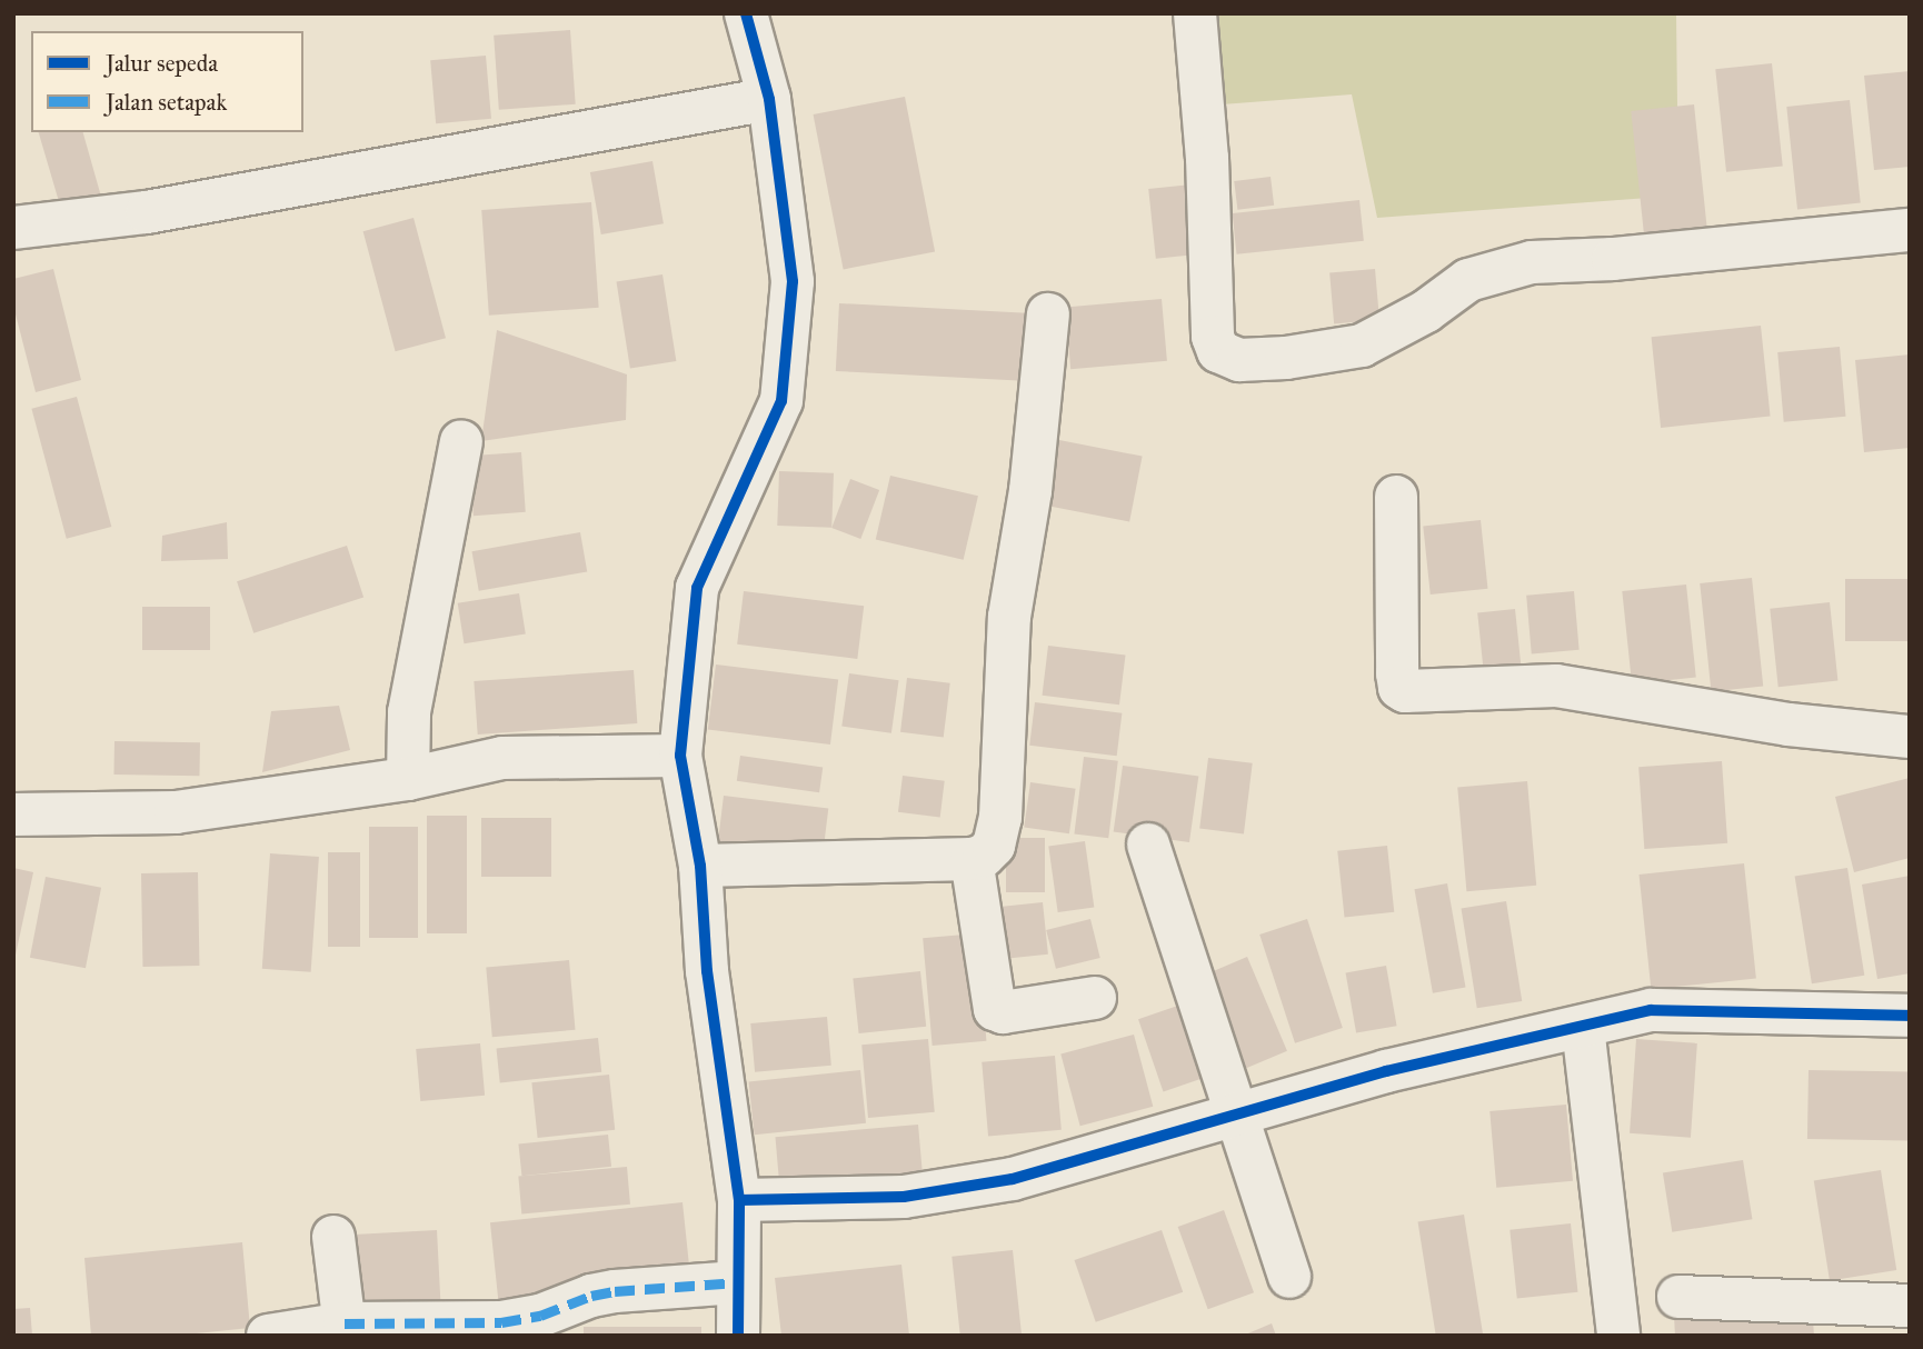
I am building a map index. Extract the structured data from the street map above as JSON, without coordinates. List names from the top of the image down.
{
  "legend": ["Jalur sepeda", "Jalan setapak"]
}
